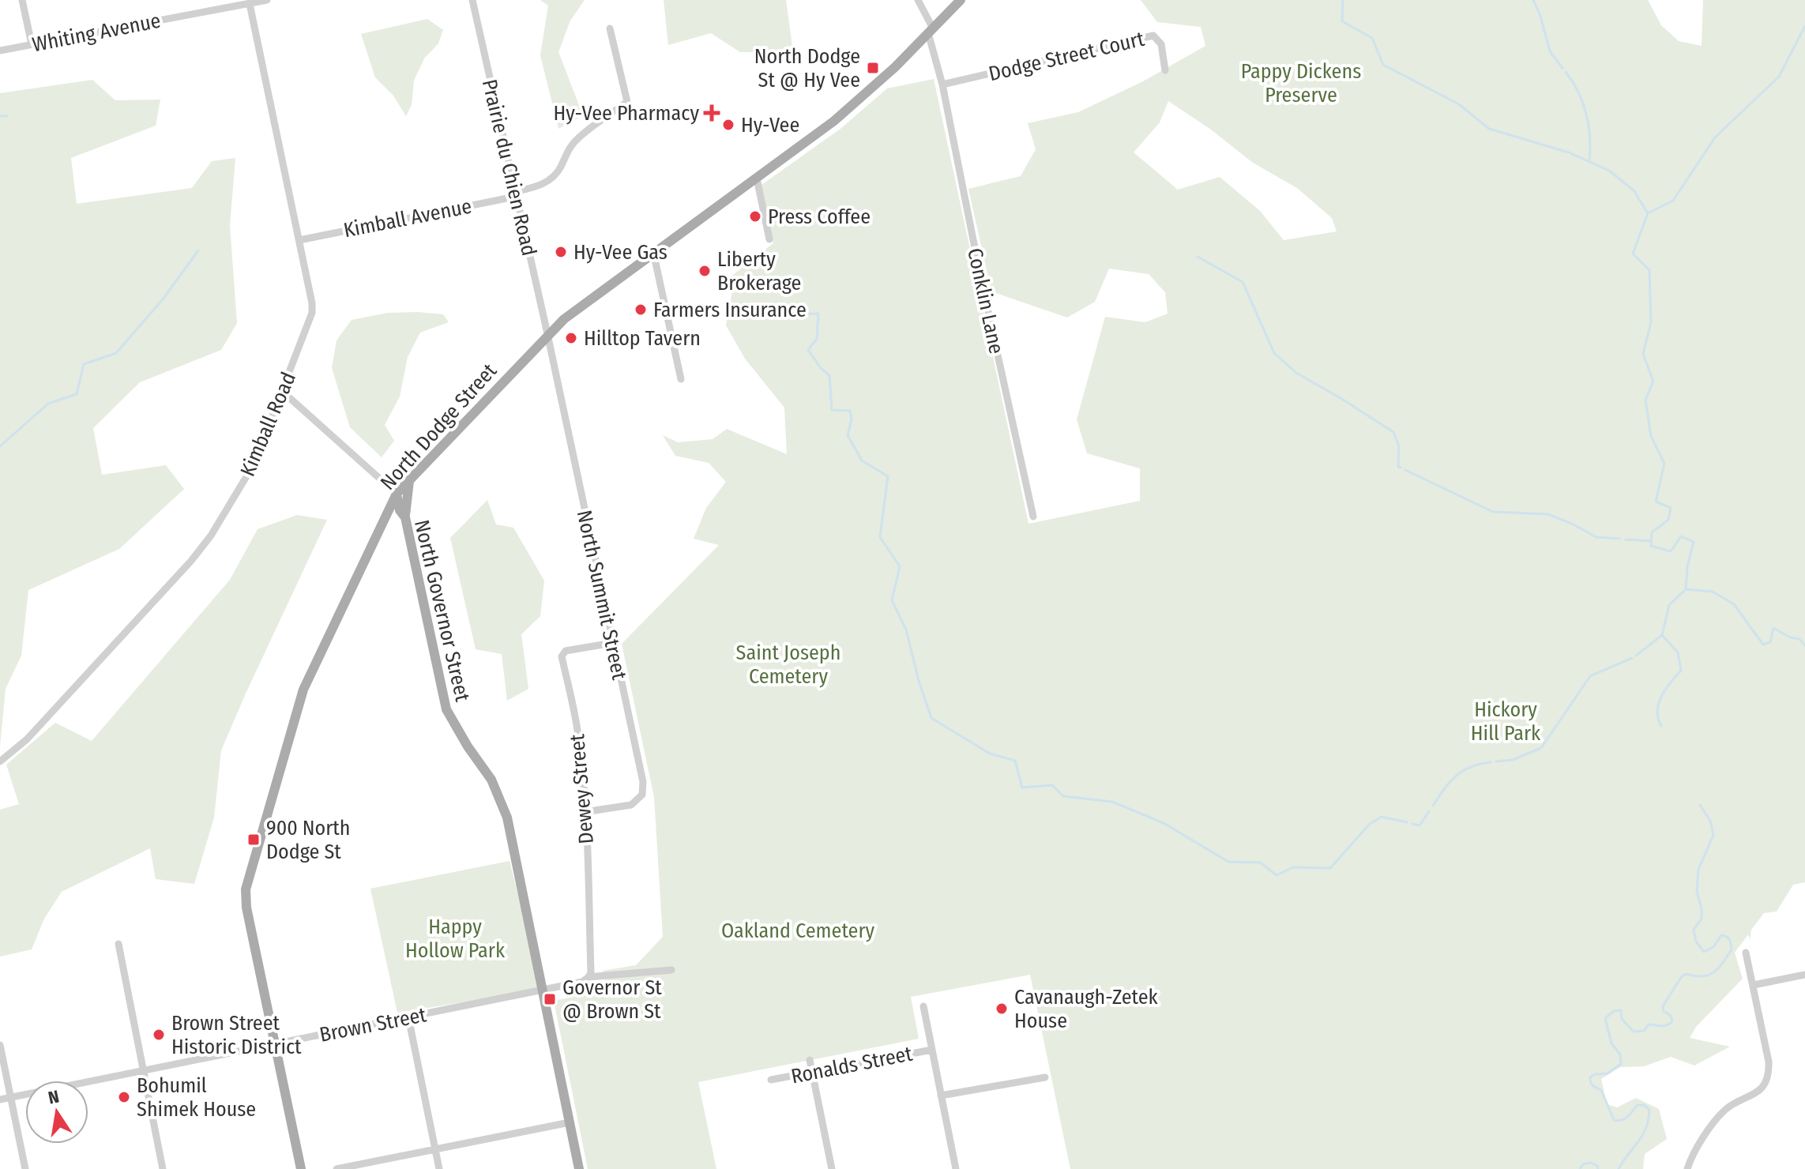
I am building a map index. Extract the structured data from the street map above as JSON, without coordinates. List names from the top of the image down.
{
  "streets": {
    "main road": ["North Dodge Street", "North Governor Street"],
    "street": [
      "Whiting Avenue",
      "Dodge Street Court",
      "Prairie du Chien Road",
      "Kimball Avenue",
      "Conklin Lane",
      "Kimball Road",
      "North Summit Street",
      "Dewey Street",
      "Brown Street",
      "Ronalds Street"
    ]
  },
  "crossings": [
    ["Whiting Avenue", "Kimball Road"],
    ["Dodge Street Court", "Conklin Lane"],
    ["Prairie du Chien Road", "Kimball Avenue"],
    ["Prairie du Chien Road", "North Dodge Street"],
    ["Prairie du Chien Road", "North Summit Street"],
    ["Kimball Avenue", "Kimball Road"],
    ["Conklin Lane", "North Dodge Street"],
    ["Kimball Road", "North Governor Street"],
    ["North Dodge Street", "North Summit Street"],
    ["North Dodge Street", "North Governor Street"],
    ["North Dodge Street", "Brown Street"],
    ["North Summit Street", "Dewey Street"],
    ["North Governor Street", "Brown Street"],
    ["Dewey Street", "Brown Street"]
  ],
  "parks": [
    "Pappy Dickens Preserve",
    "Saint Joseph Cemetery",
    "Hickory Hill Park",
    "Happy Hollow Park",
    "Oakland Cemetery"
  ],
  "places": {
    "transit": ["North Dodge St @ Hy Vee", "900 North Dodge St", "Governor St @ Brown St"],
    "health": ["Hy-Vee Pharmacy"],
    "other": [
      "Hy-Vee",
      "Press Coffee",
      "Hy-Vee Gas",
      "Liberty Brokerage",
      "Farmers Insurance",
      "Hilltop Tavern",
      "Cavanaugh-Zetek House",
      "Brown Street Historic District",
      "Bohumil Shimek House"
    ]
  },
  "north": "top"
}
